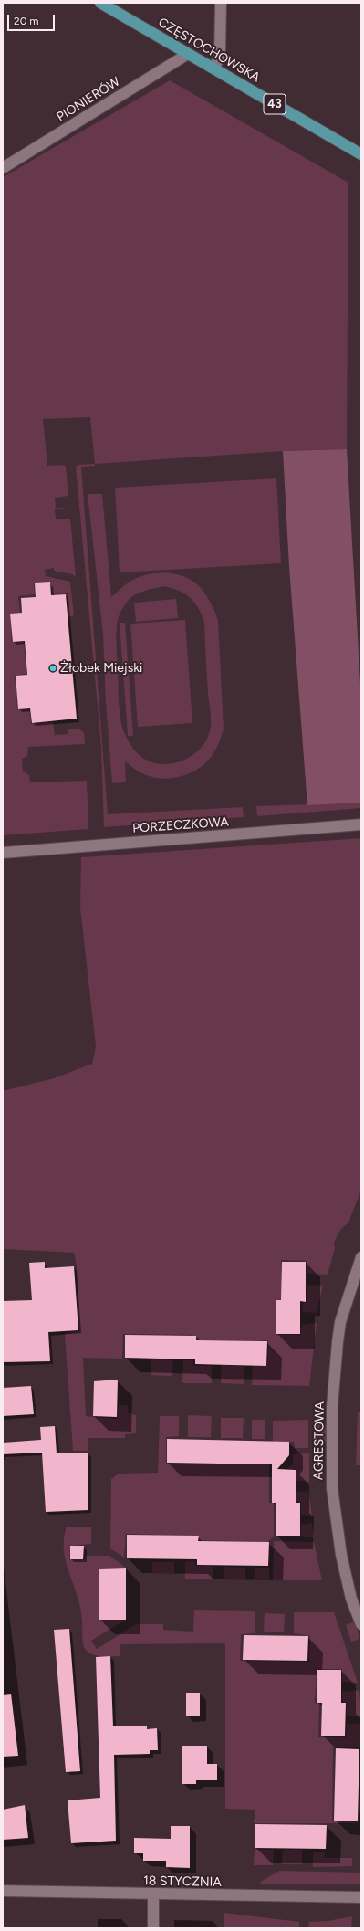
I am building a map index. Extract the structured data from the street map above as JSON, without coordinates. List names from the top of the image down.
{
  "streets": {
    "main road": ["CZĘSTOCHOWSKA", "43"],
    "street": [
      "PIONIERÓW",
      "PORZECZKOWA",
      "AGRESTOWA",
      "18 STYCZNIA"
    ]
  },
  "crossings": [
    ["CZĘSTOCHOWSKA", "PIONIERÓW"]
  ],
  "places": ["Żłobek Miejski"],
  "scale_bar": "20 m"
}
